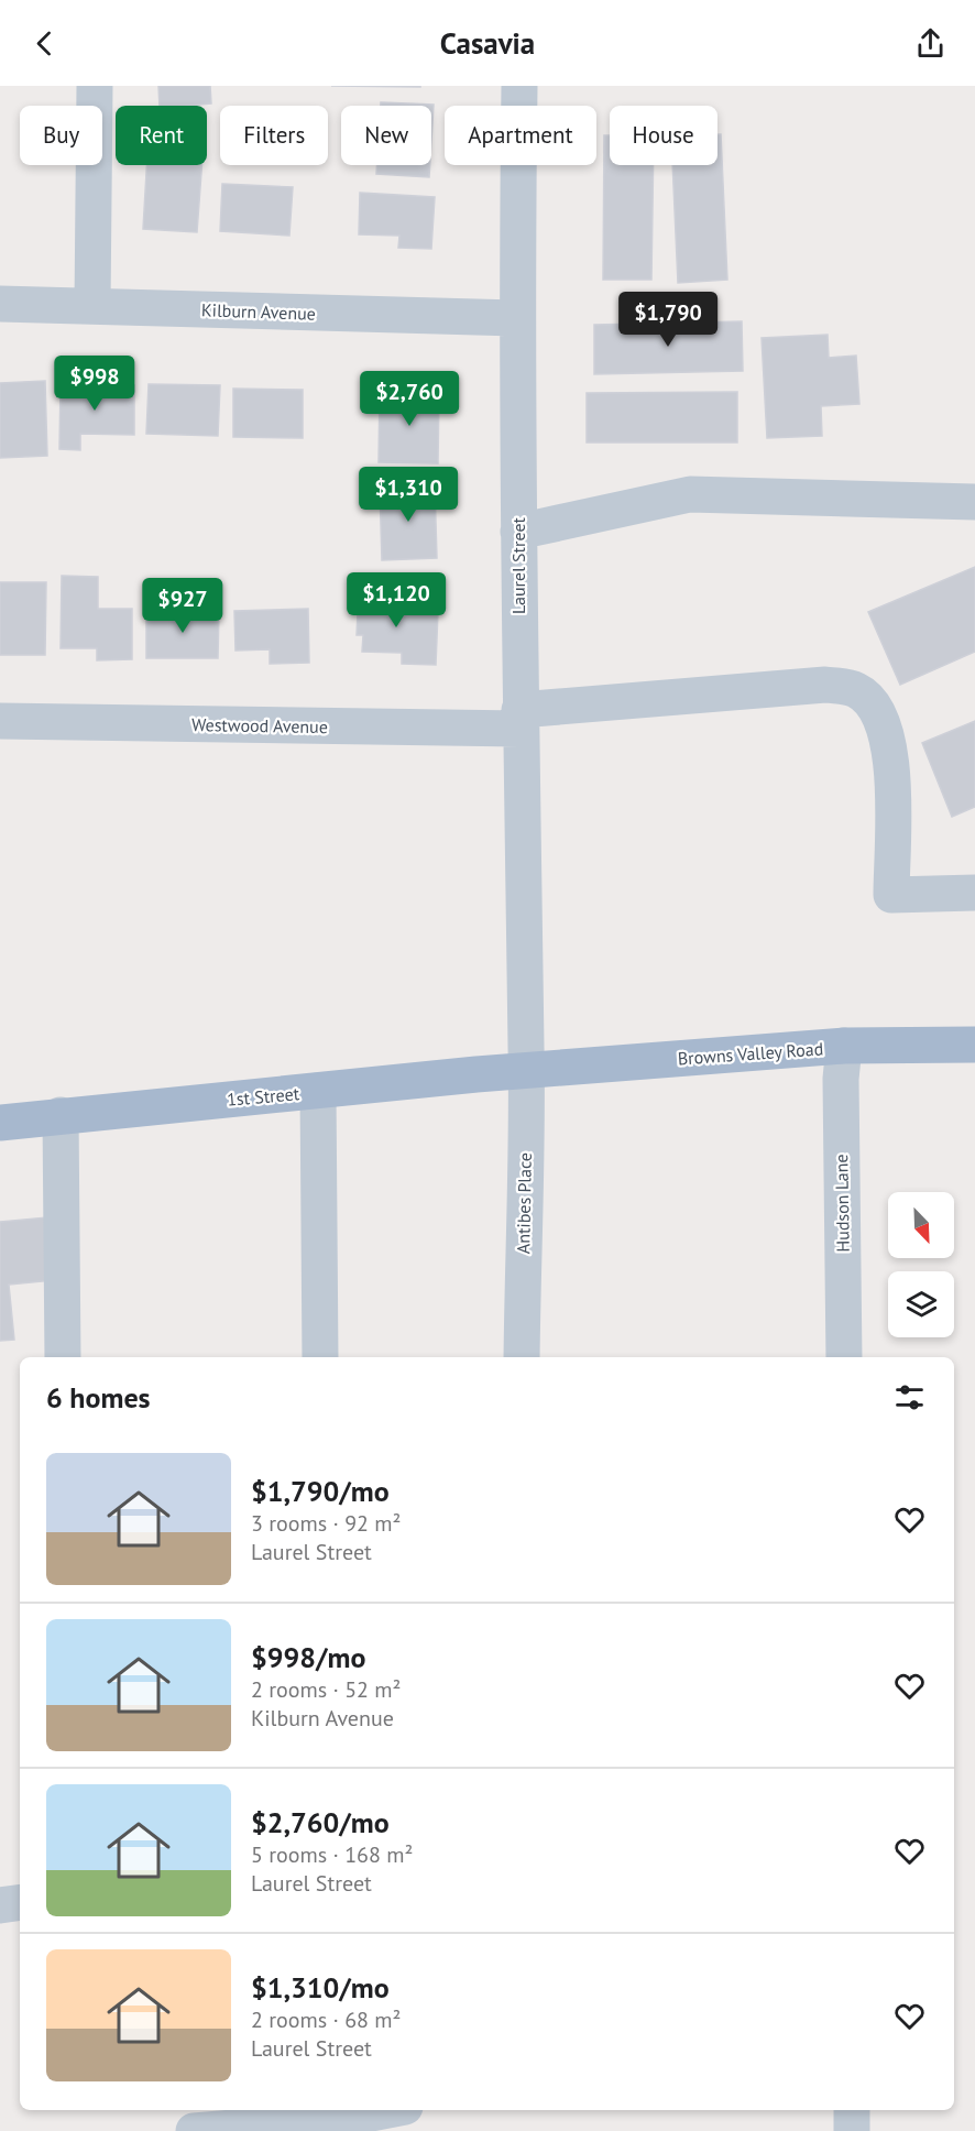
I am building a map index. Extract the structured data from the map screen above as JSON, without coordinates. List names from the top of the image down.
{
  "streets": {
    "main road": ["Browns Valley Road", "1st Street"],
    "street": [
      "Kilburn Avenue",
      "Laurel Street",
      "Westwood Avenue",
      "Antibes Place",
      "Hudson Lane"
    ]
  },
  "crossings": [
    ["Kilburn Avenue", "Laurel Street"],
    ["Laurel Street", "Westwood Avenue"],
    ["Laurel Street", "Browns Valley Road"],
    ["Laurel Street", "1st Street"],
    ["Laurel Street", "Antibes Place"],
    ["Browns Valley Road", "1st Street"],
    ["Browns Valley Road", "Antibes Place"],
    ["Browns Valley Road", "Hudson Lane"],
    ["1st Street", "Antibes Place"]
  ],
  "north": "bottom right",
  "page": {
    "header": "Casavia",
    "chip": [
      "Buy",
      "Rent",
      "Filters",
      "New",
      "Apartment",
      "House"
    ],
    "price": [
      "$1,790",
      "$998",
      "$2,760",
      "$1,310",
      "$1,120",
      "$927"
    ],
    "heading": "6 homes",
    "list": [
      {
        "name": "$1,790/mo",
        "note": "3 rooms · 92 m² · Laurel Street"
      },
      {
        "name": "$998/mo",
        "note": "2 rooms · 52 m² · Kilburn Avenue"
      },
      {
        "name": "$2,760/mo",
        "note": "5 rooms · 168 m² · Laurel Street"
      },
      {
        "name": "$1,310/mo",
        "note": "2 rooms · 68 m² · Laurel Street"
      }
    ]
  }
}
